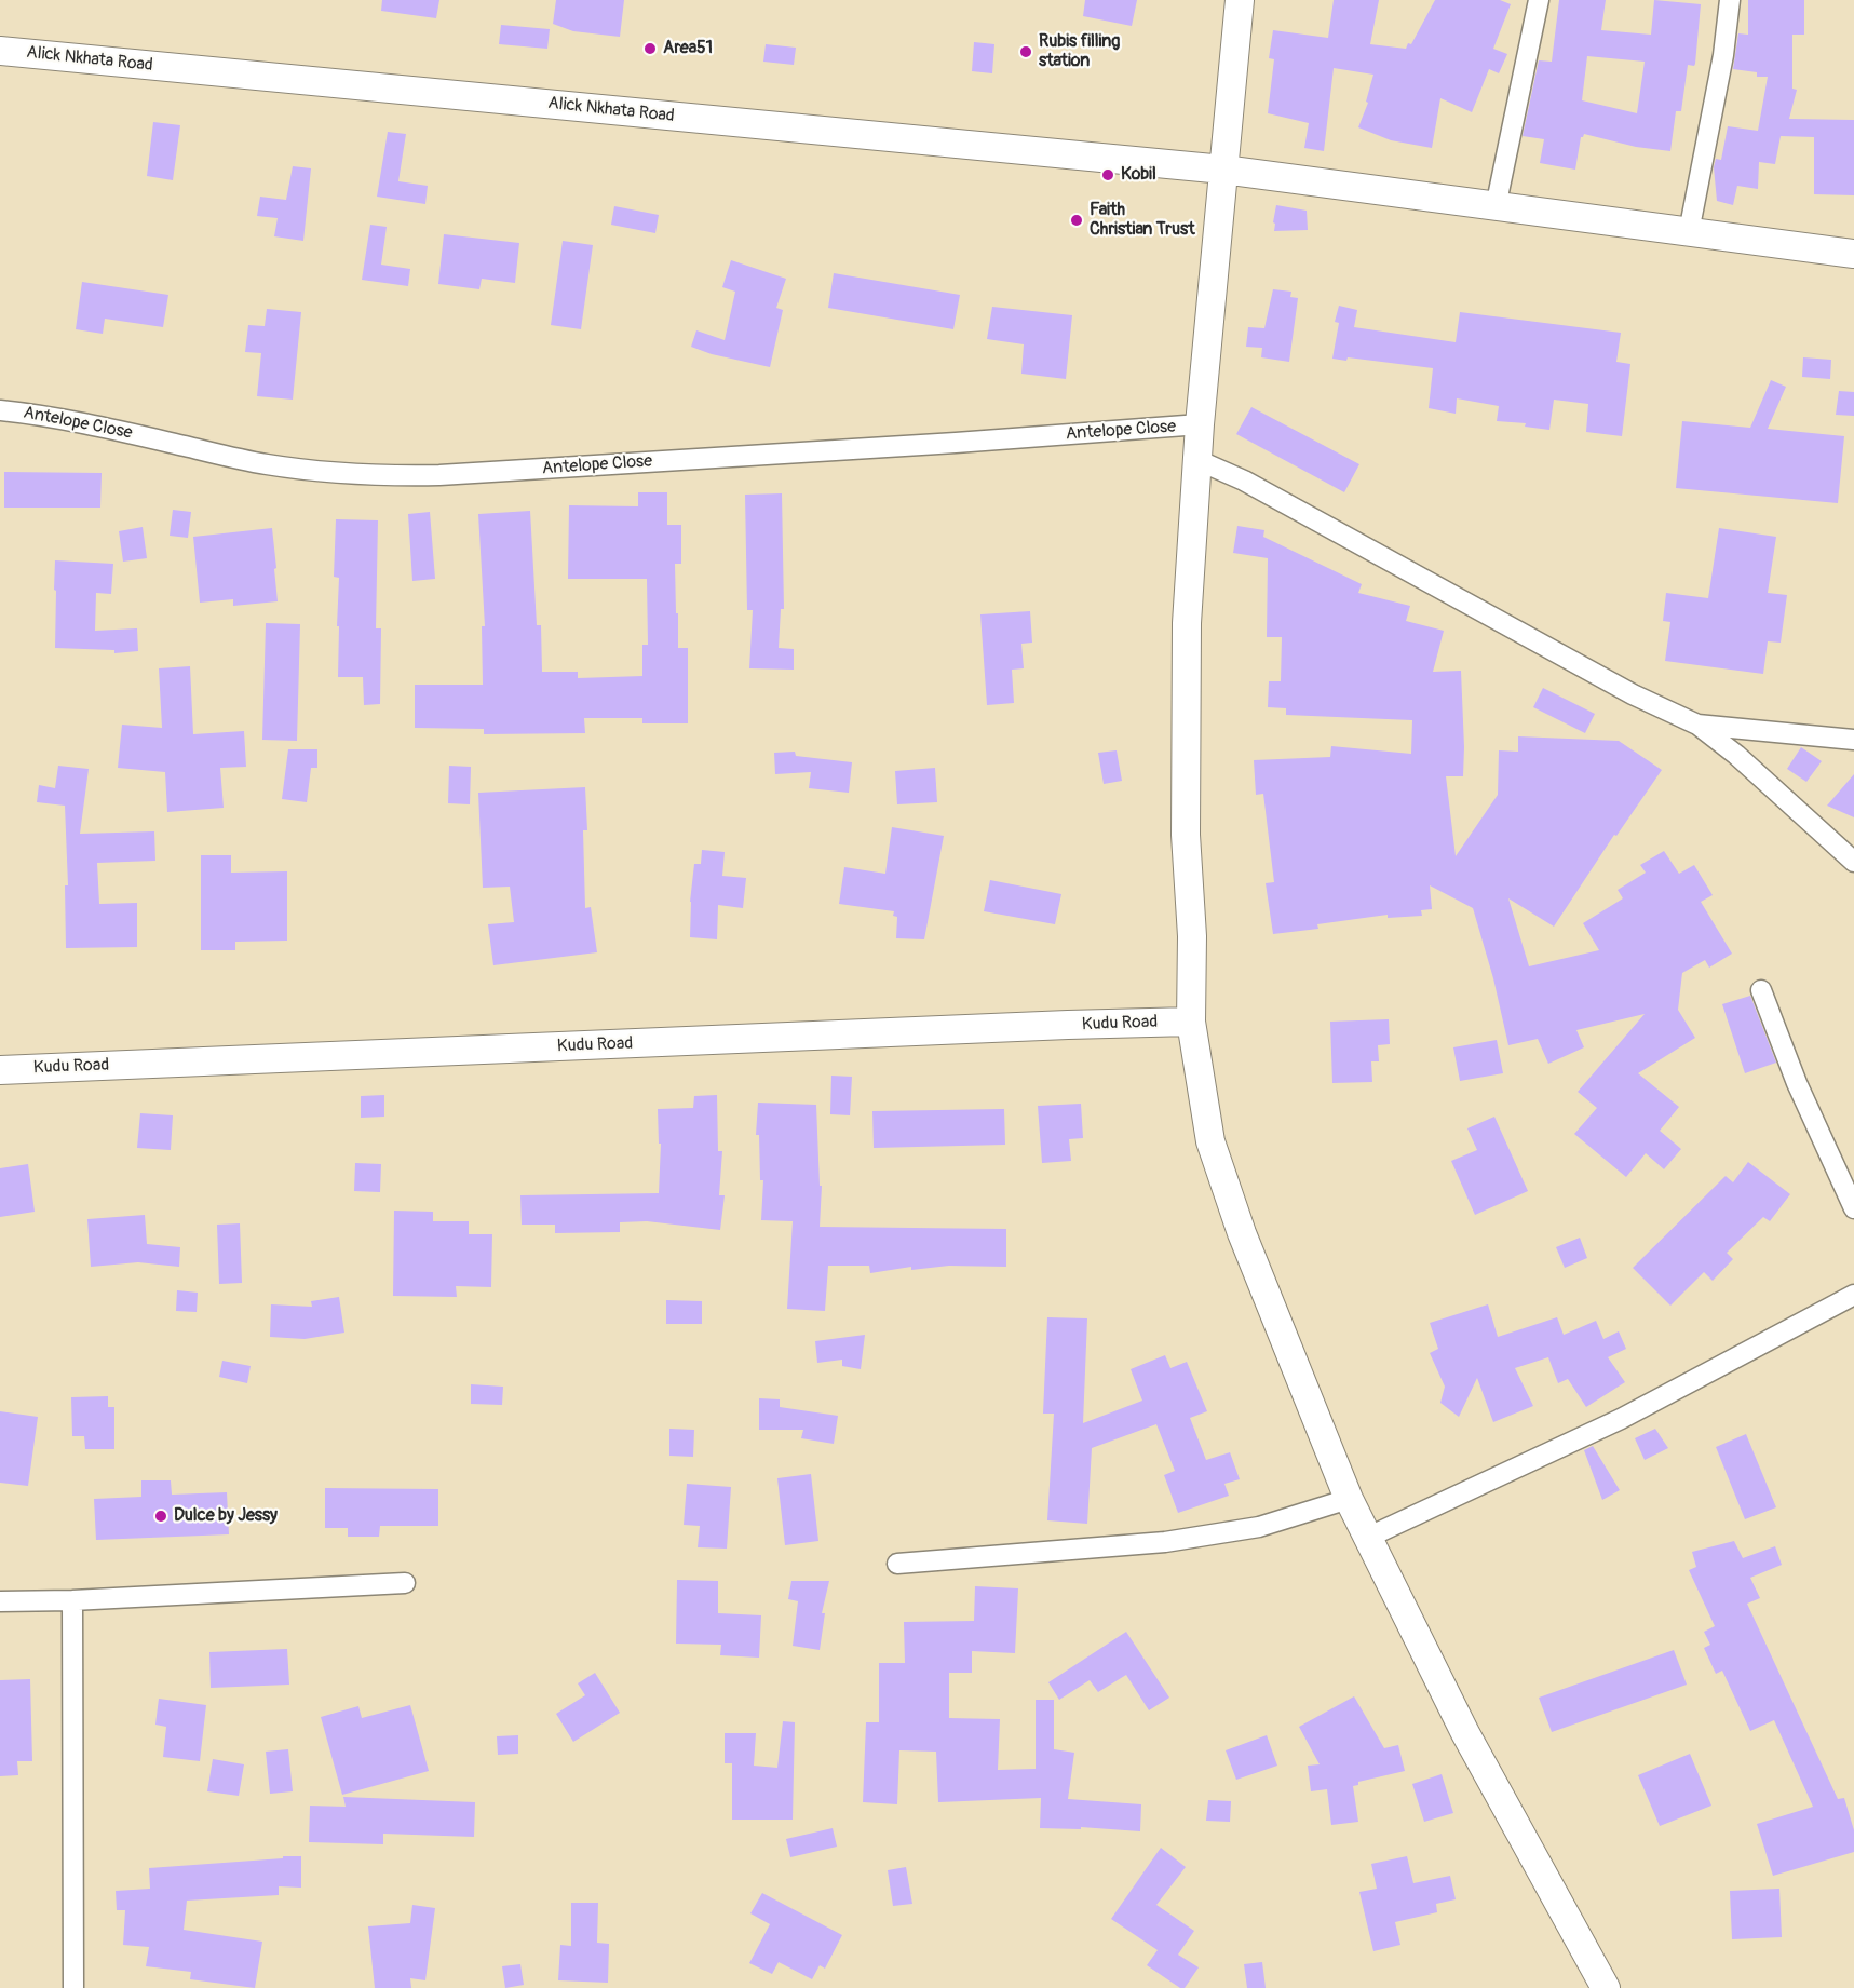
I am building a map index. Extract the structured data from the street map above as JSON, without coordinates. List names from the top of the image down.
{
  "streets": {
    "street": ["Alick Nkhata Road", "Antelope Close", "Kudu Road"]
  },
  "places": [
    "Area51",
    "Rubis filling station",
    "Kobil",
    "Faith Christian Trust",
    "Dulce by Jessy"
  ]
}
